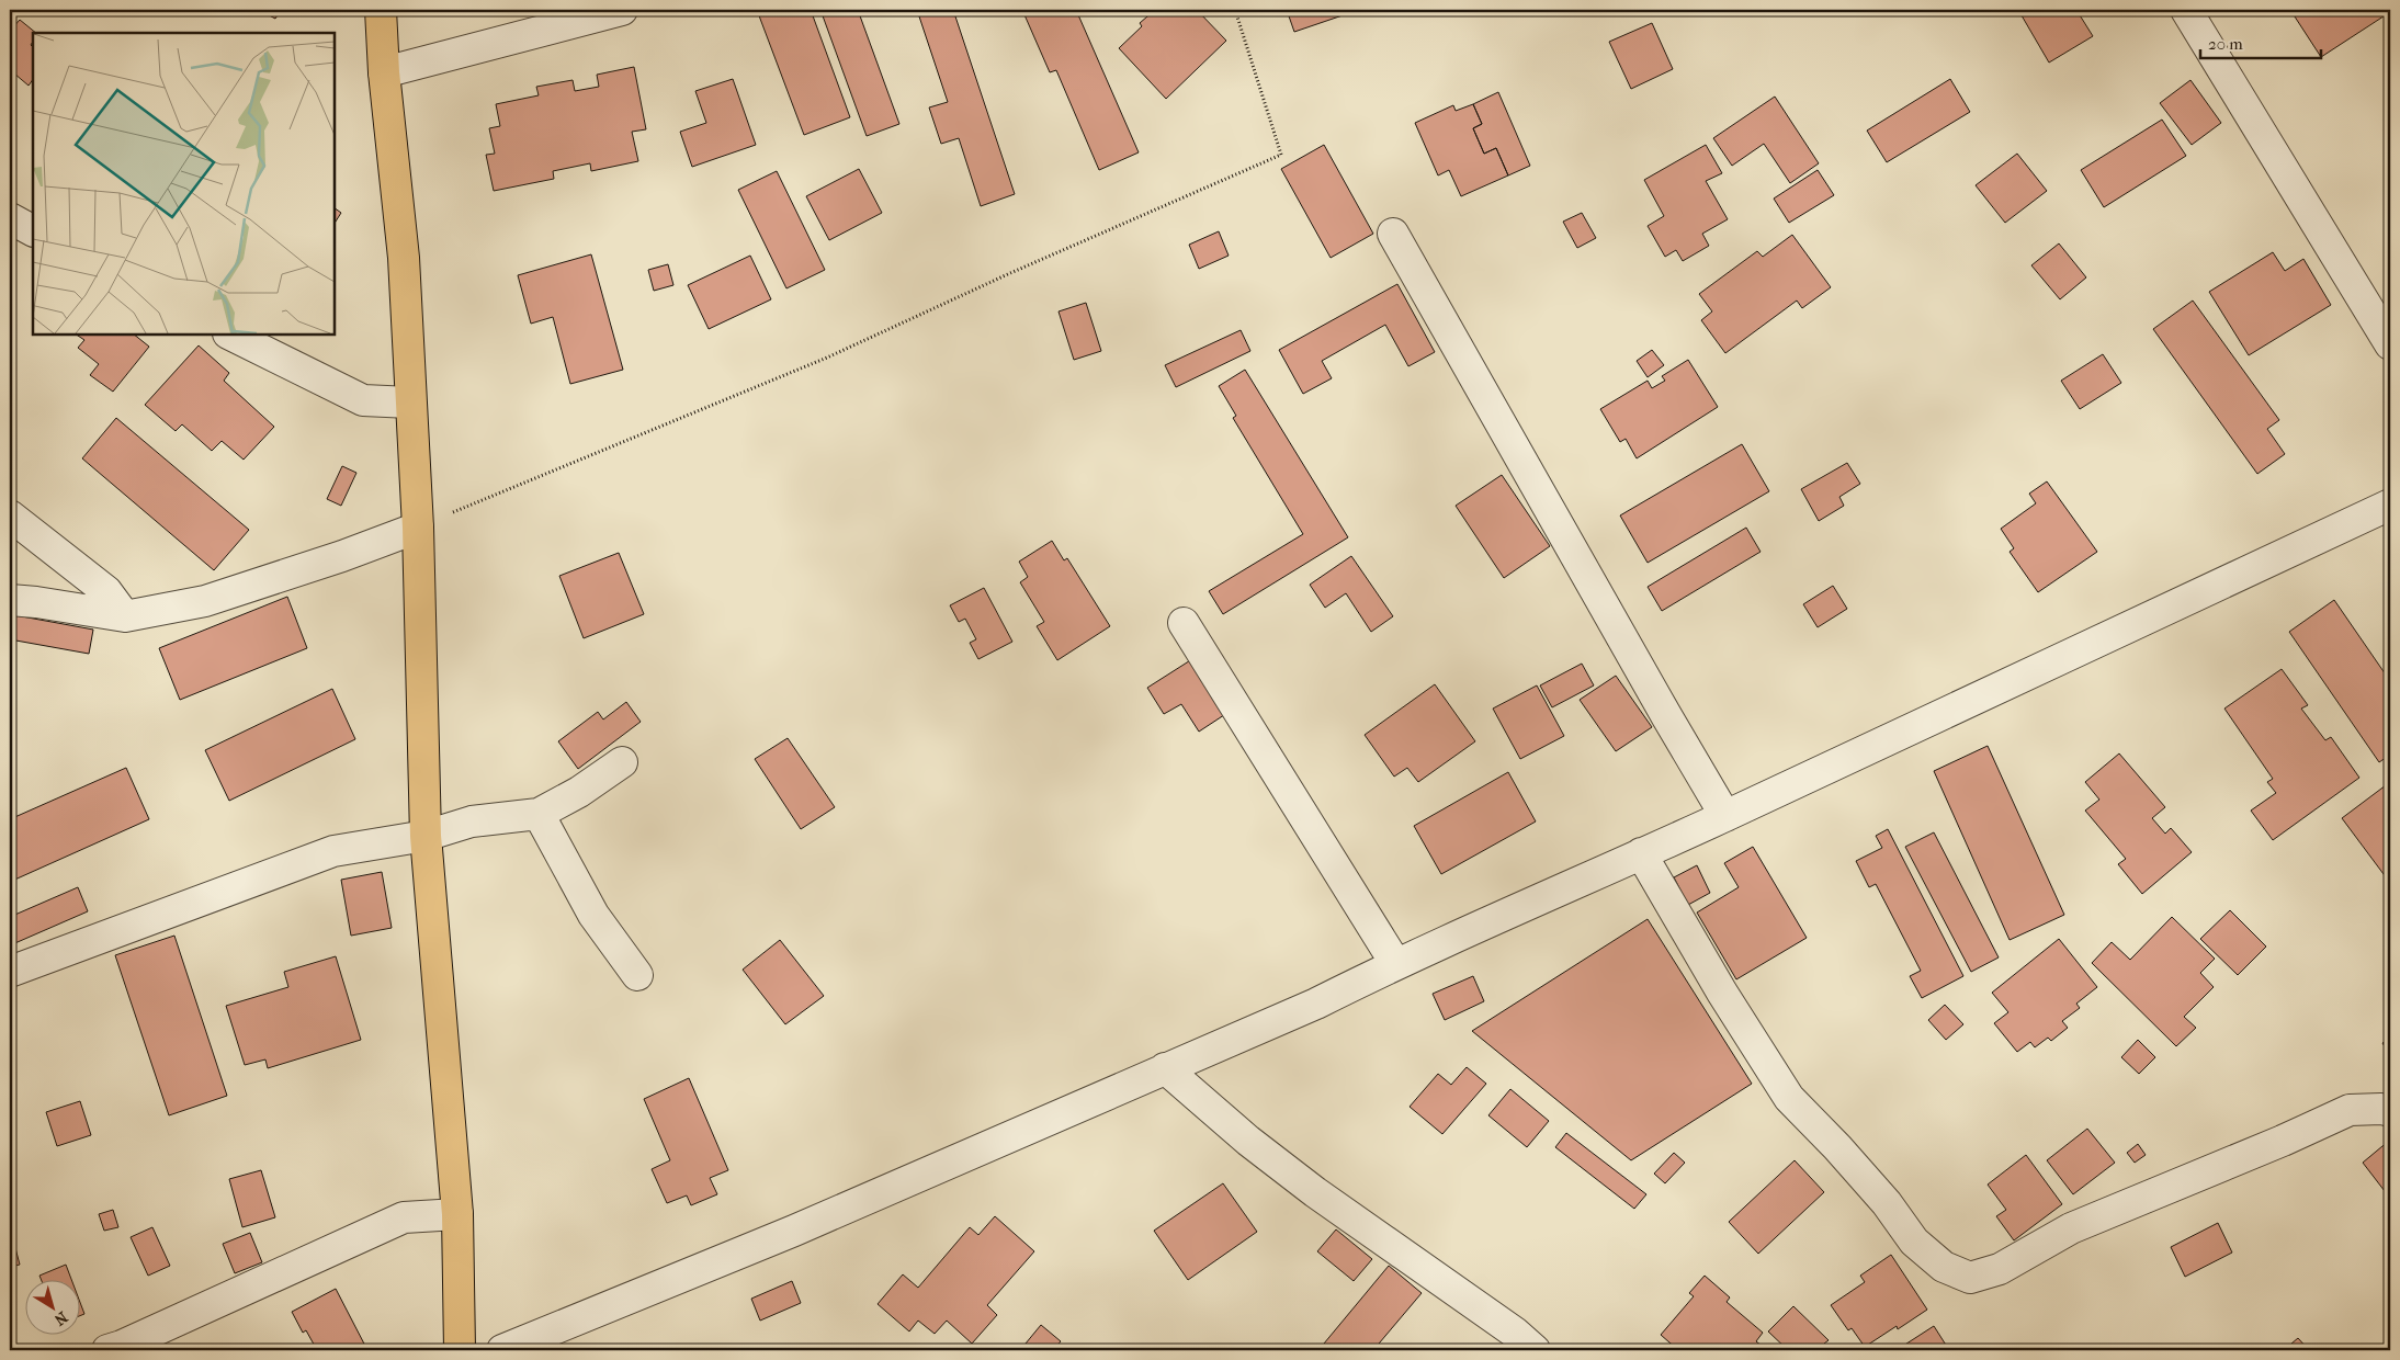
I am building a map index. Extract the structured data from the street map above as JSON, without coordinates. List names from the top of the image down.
{
  "scale_bar": "20 m",
  "north": "bottom right"
}
